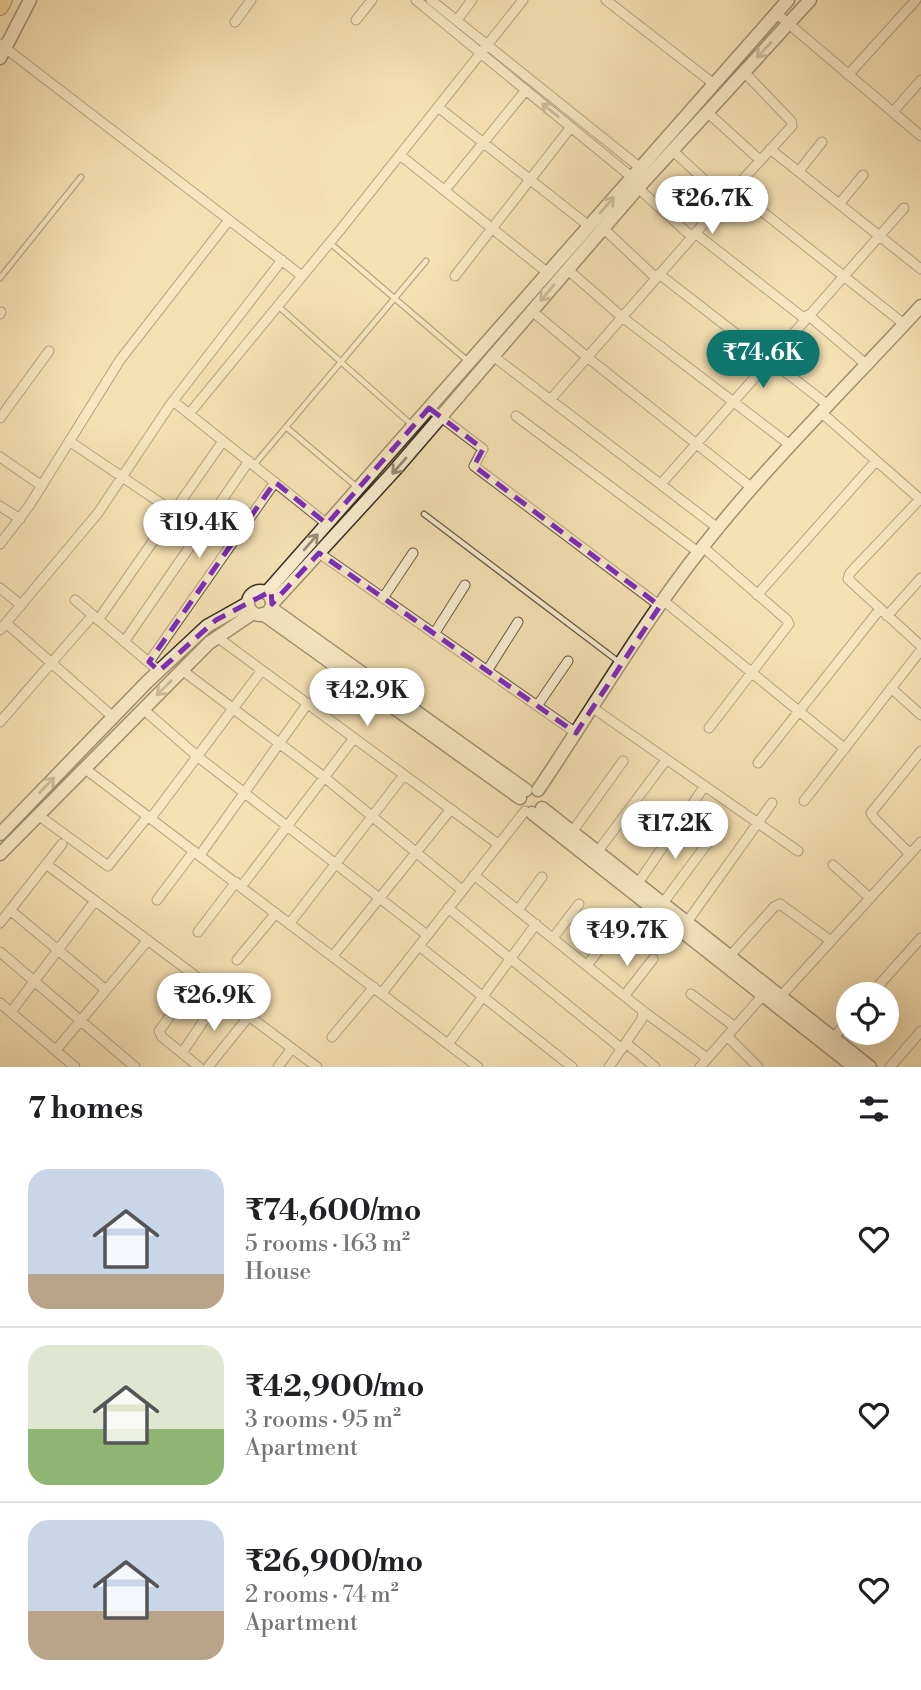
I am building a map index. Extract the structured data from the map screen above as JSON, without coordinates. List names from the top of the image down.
{
  "page": {
    "price": [
      "₹26.7K",
      "₹74.6K",
      "₹19.4K",
      "₹42.9K",
      "₹17.2K",
      "₹49.7K",
      "₹26.9K"
    ],
    "heading": "7 homes",
    "list": [
      {
        "name": "₹74,600/mo",
        "note": "5 rooms · 163 m² · House"
      },
      {
        "name": "₹42,900/mo",
        "note": "3 rooms · 95 m² · Apartment"
      },
      {
        "name": "₹26,900/mo",
        "note": "2 rooms · 74 m² · Apartment"
      }
    ]
  }
}
